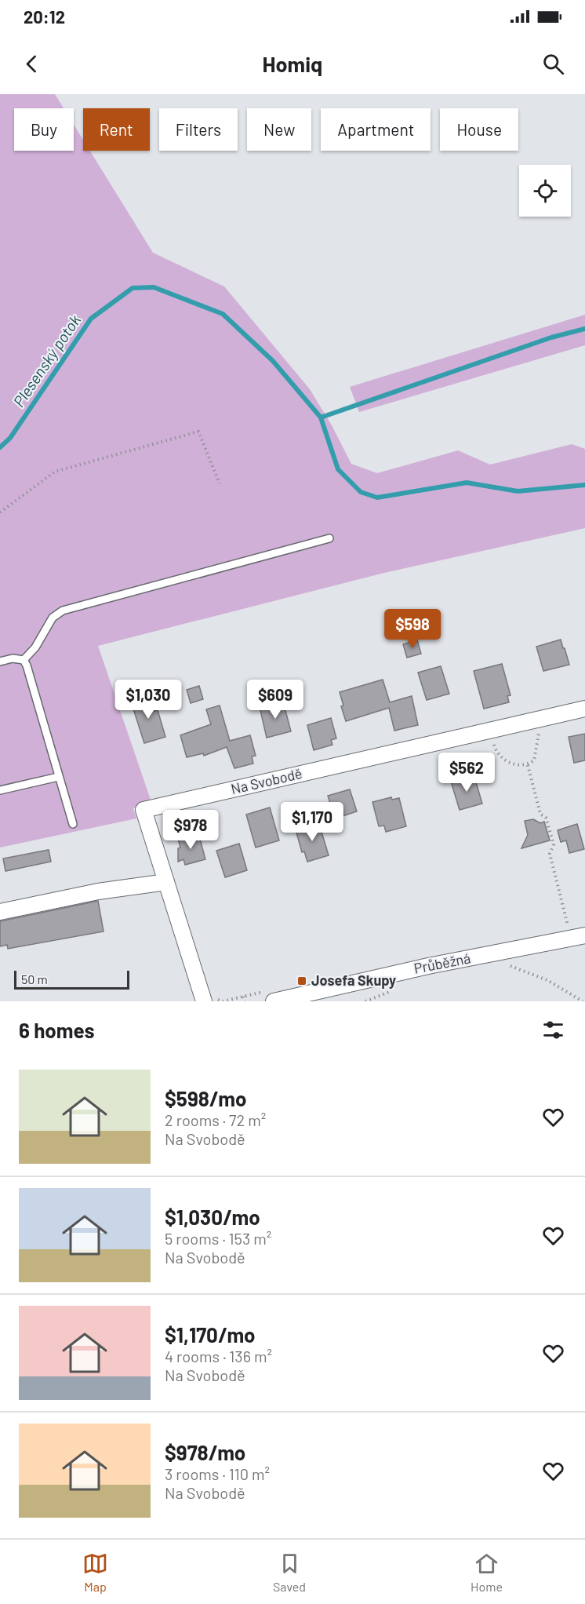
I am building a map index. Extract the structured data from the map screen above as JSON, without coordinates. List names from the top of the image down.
{
  "streets": {
    "street": ["Na Svobodě", "Průběžná"]
  },
  "water": ["Plesenský potok"],
  "places": {
    "transit": ["Josefa Skupy"]
  },
  "scale_bar": "50 m",
  "page": {
    "status": "20:12",
    "header": "Homiq",
    "chip": [
      "Buy",
      "Rent",
      "Filters",
      "New",
      "Apartment",
      "House"
    ],
    "price": [
      "$598",
      "$1,030",
      "$609",
      "$562",
      "$1,170",
      "$978"
    ],
    "scale": "50 m",
    "heading": "6 homes",
    "list": [
      {
        "name": "$598/mo",
        "note": "2 rooms · 72 m² · Na Svobodě"
      },
      {
        "name": "$1,030/mo",
        "note": "5 rooms · 153 m² · Na Svobodě"
      },
      {
        "name": "$1,170/mo",
        "note": "4 rooms · 136 m² · Na Svobodě"
      },
      {
        "name": "$978/mo",
        "note": "3 rooms · 110 m² · Na Svobodě"
      }
    ],
    "tabs": ["Map", "Saved", "Home"]
  }
}
